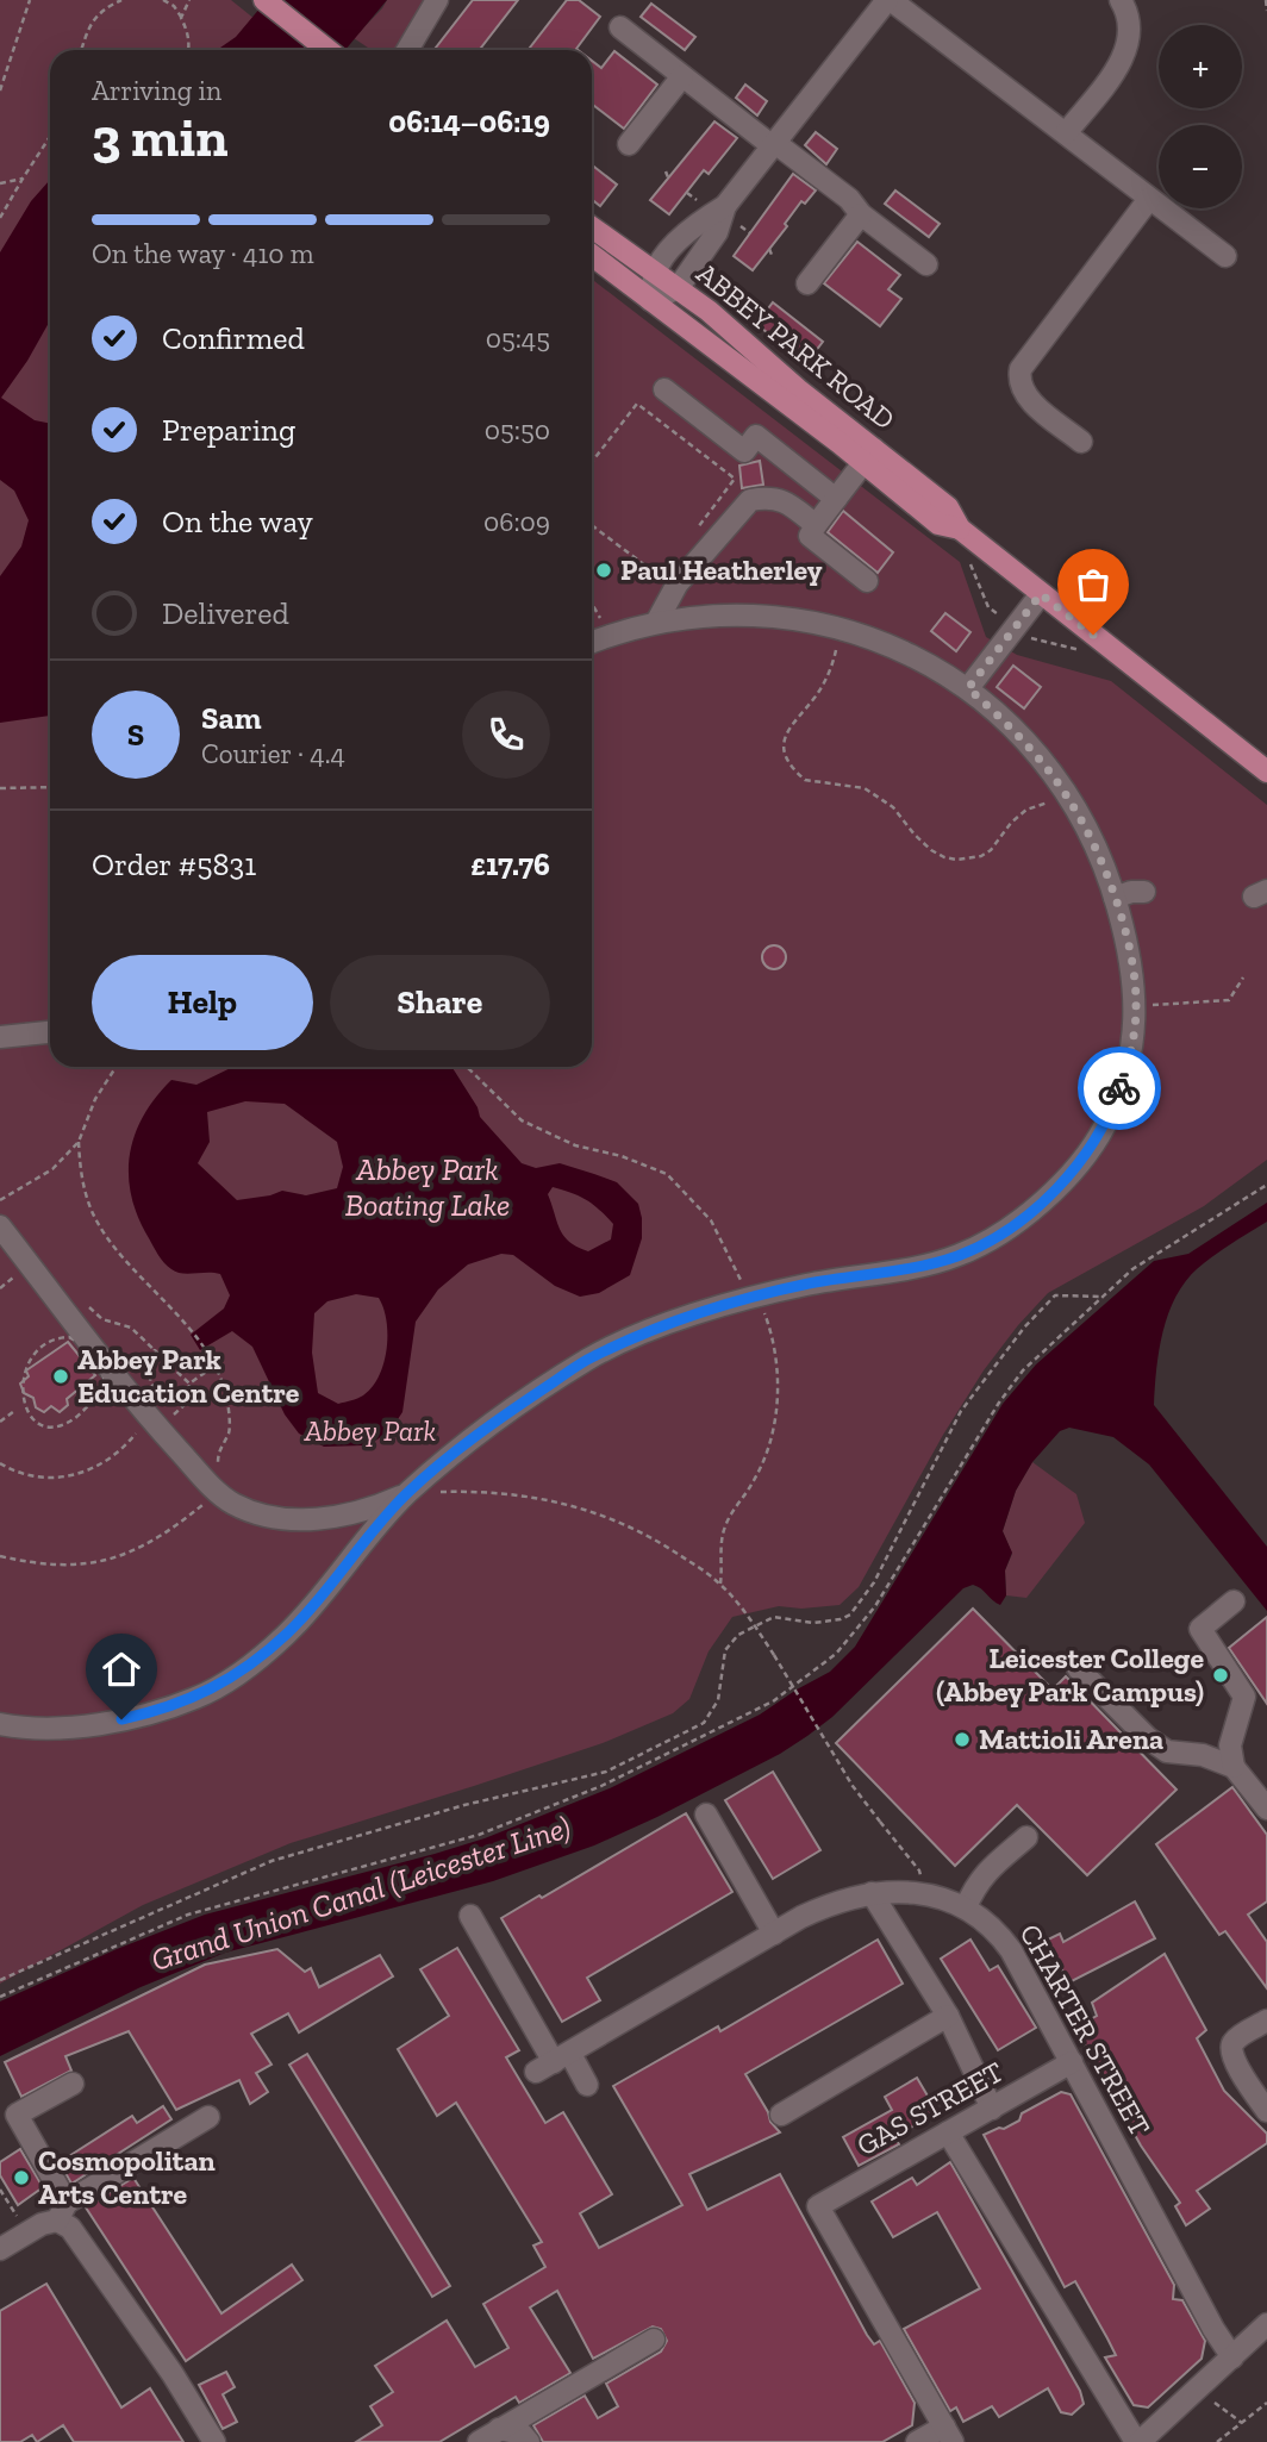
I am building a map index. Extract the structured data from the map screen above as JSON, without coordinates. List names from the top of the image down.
{
  "streets": {
    "main road": ["ABBEY PARK ROAD"],
    "street": ["CHARTER STREET", "GAS STREET"]
  },
  "crossings": [
    ["CHARTER STREET", "GAS STREET"]
  ],
  "water": ["Abbey Park Boating Lake", "Grand Union Canal (Leicester Line)"],
  "parks": ["Abbey Park"],
  "places": [
    "Paul Heatherley",
    "Abbey Park Education Centre",
    "Leicester College (Abbey Park Campus)",
    "Mattioli Arena",
    "Cosmopolitan Arts Centre"
  ],
  "page": {
    "map_buttons": ["+", "−"],
    "heading": ["3 min", "Arriving in", "06:14–06:19"],
    "panel": [
      "Sam",
      "Courier · 4.4",
      "Order #5831",
      "£17.76"
    ],
    "bar": "On the way · 410 m",
    "list": [
      ["Confirmed", "05:45"],
      ["Preparing", "05:50"],
      ["On the way", "06:09"],
      "Delivered"
    ],
    "round": "S",
    "buttons": ["Help", "Share"]
  }
}
